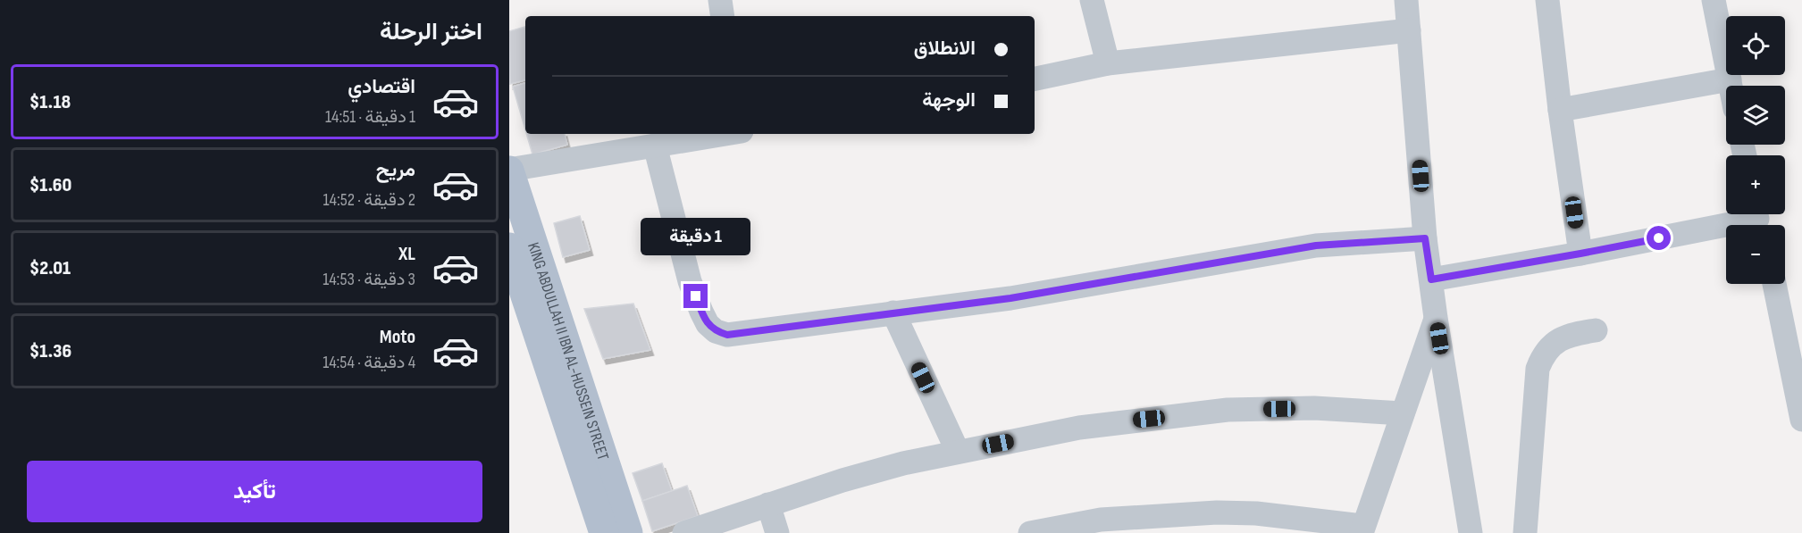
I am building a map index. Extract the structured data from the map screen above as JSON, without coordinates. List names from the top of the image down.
{
  "streets": {
    "main road": ["KING ABDULLAH II IBN AL-HUSSEIN STREET"]
  },
  "page": {
    "heading": "اختر الرحلة",
    "map_buttons": ["+", "−"],
    "banner": ["الانطلاق", "الوجهة"],
    "list": [
      {
        "name": "اقتصادي",
        "note": "1 دقيقة · 14:51",
        "value": "$1.18"
      },
      {
        "name": "مريح",
        "note": "2 دقيقة · 14:52",
        "value": "$1.60"
      },
      {
        "name": "XL",
        "note": "3 دقيقة · 14:53",
        "value": "$2.01"
      },
      {
        "name": "Moto",
        "note": "4 دقيقة · 14:54",
        "value": "$1.36"
      }
    ],
    "bubble": "1 دقيقة",
    "buttons": "تأكيد"
  }
}
